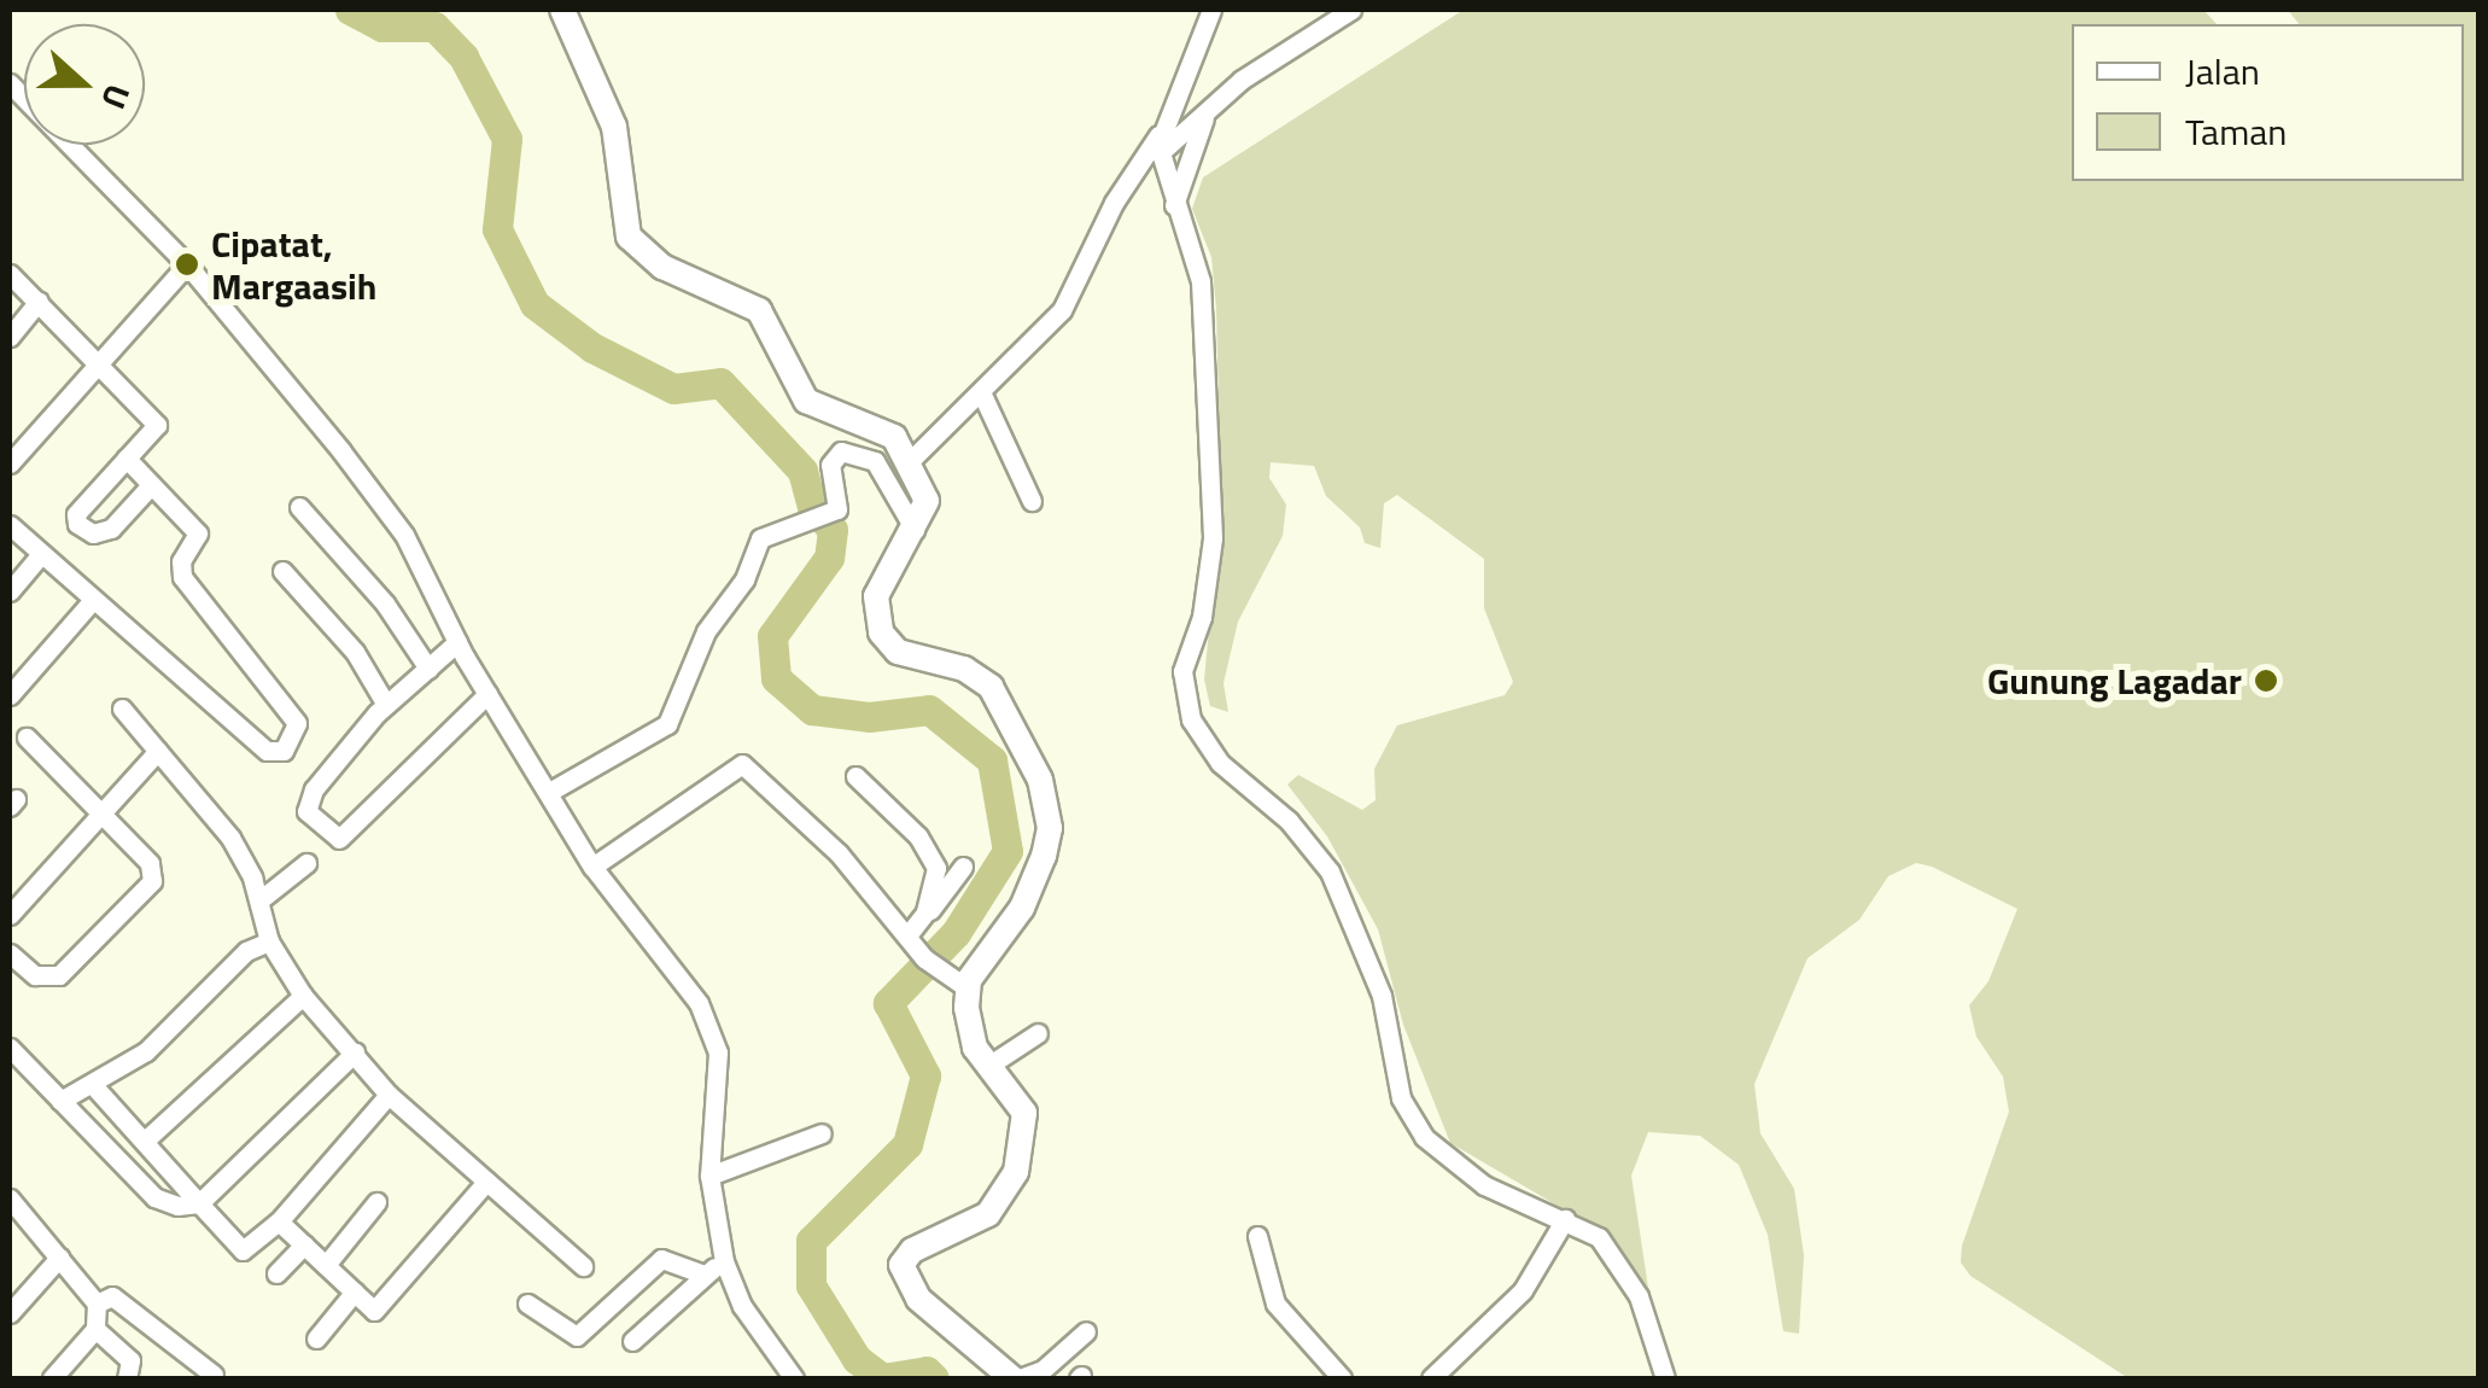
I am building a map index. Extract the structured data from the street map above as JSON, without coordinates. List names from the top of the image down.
{
  "places": ["Cipatat, Margaasih", "Gunung Lagadar"],
  "legend": ["Jalan", "Taman"],
  "north": "right"
}
